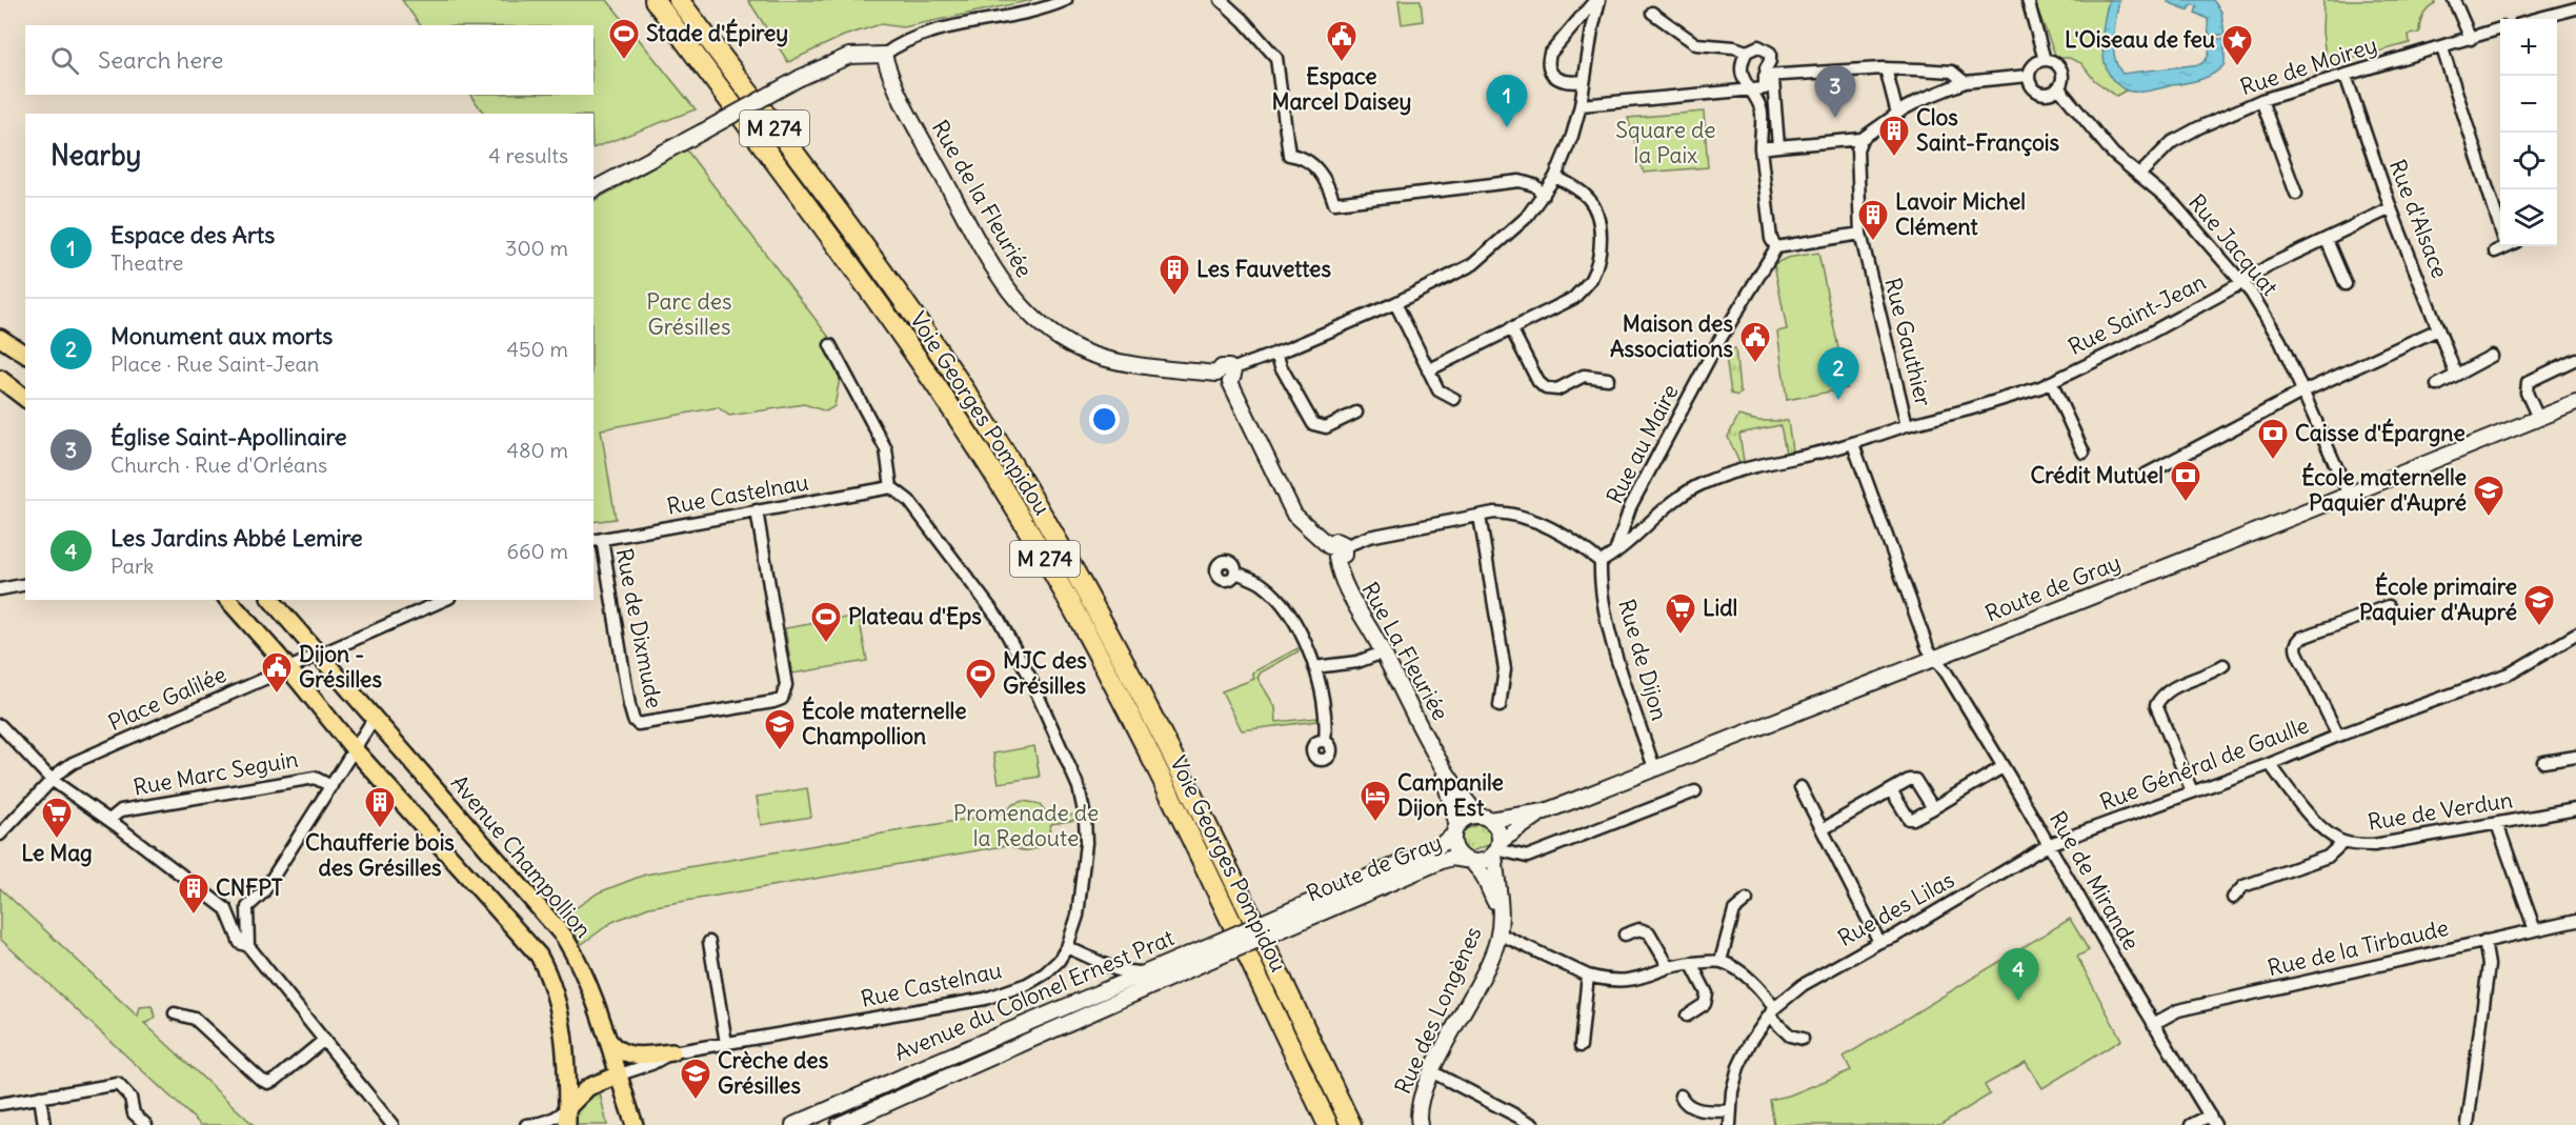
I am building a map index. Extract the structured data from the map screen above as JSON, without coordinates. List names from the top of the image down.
{
  "streets": {
    "highway": ["M 274", "Voie Georges Pompidou"],
    "main road": [
      "Rue de la Fleuriée",
      "Route de Gray",
      "Rue La Fleuriée",
      "Avenue Champollion",
      "Avenue du Colonel Ernest Prat",
      "Rue des Longènes"
    ],
    "street": [
      "Rue de Moirey",
      "Rue d'Alsace",
      "Rue Jacquat",
      "Rue Saint-Jean",
      "Rue Gauthier",
      "Rue au Maire",
      "Rue Castelnau",
      "Rue de Dixmude",
      "Rue de Dijon",
      "Place Galilée",
      "Rue Général de Gaulle",
      "Rue Marc Seguin",
      "Rue de Verdun",
      "Rue de Mirande",
      "Rue des Lilas",
      "Rue de la Tirbaude"
    ]
  },
  "crossings": [
    ["Rue de Moirey", "Rue d'Alsace"],
    ["Rue de Moirey", "Rue Jacquat"],
    ["Rue d'Alsace", "Rue Saint-Jean"],
    ["Rue Jacquat", "Rue Saint-Jean"],
    ["Rue Jacquat", "Route de Gray"],
    ["Rue Saint-Jean", "Rue Gauthier"],
    ["Rue Castelnau", "Rue de Dixmude"],
    ["Rue Castelnau", "Avenue Champollion"],
    ["Route de Gray", "Rue La Fleuriée"],
    ["Route de Gray", "Rue de Dijon"],
    ["Route de Gray", "Rue de Mirande"],
    ["Route de Gray", "Avenue du Colonel Ernest Prat"],
    ["Route de Gray", "Rue des Longènes"],
    ["Rue La Fleuriée", "Rue des Longènes"],
    ["Place Galilée", "Avenue Champollion"],
    ["Rue Général de Gaulle", "Rue de Verdun"],
    ["Rue Général de Gaulle", "Rue de Mirande"],
    ["Rue Général de Gaulle", "Rue des Lilas"],
    ["Rue de Mirande", "Rue des Lilas"],
    ["Rue de Mirande", "Rue de la Tirbaude"]
  ],
  "parks": ["Square de la Paix", "Parc des Grésilles", "Promenade de la Redoute"],
  "places": {
    "sports": ["Stade d'Épirey", "Plateau d'Eps", "MJC des Grésilles"],
    "public building": ["Espace Marcel Daisey", "Maison des Associations", "Dijon - Grésilles"],
    "place": ["L'Oiseau de feu"],
    "building": [
      "Clos Saint-François",
      "Lavoir Michel Clément",
      "Les Fauvettes",
      "Chaufferie bois des Grésilles",
      "CNFPT"
    ],
    "bank": ["Caisse d'Épargne", "Crédit Mutuel"],
    "school or university": [
      "École maternelle Paquier d'Aupré",
      "École primaire Paquier d'Aupré",
      "École maternelle Champollion",
      "Crèche des Grésilles"
    ],
    "supermarket": ["Lidl", "Le Mag"],
    "hotel": ["Campanile Dijon Est"]
  },
  "page": {
    "map_buttons": ["+", "−"],
    "search": "Search here",
    "pins": [
      "3",
      "1",
      "2",
      "4"
    ],
    "heading": ["Nearby", "4 results"],
    "list": [
      {
        "mark": "1",
        "name": "Espace des Arts",
        "note": "Theatre",
        "value": "300 m"
      },
      {
        "mark": "2",
        "name": "Monument aux morts",
        "note": "Place · Rue Saint-Jean",
        "value": "450 m"
      },
      {
        "mark": "3",
        "name": "Église Saint-Apollinaire",
        "note": "Church · Rue d'Orléans",
        "value": "480 m"
      },
      {
        "mark": "4",
        "name": "Les Jardins Abbé Lemire",
        "note": "Park",
        "value": "660 m"
      }
    ]
  }
}
